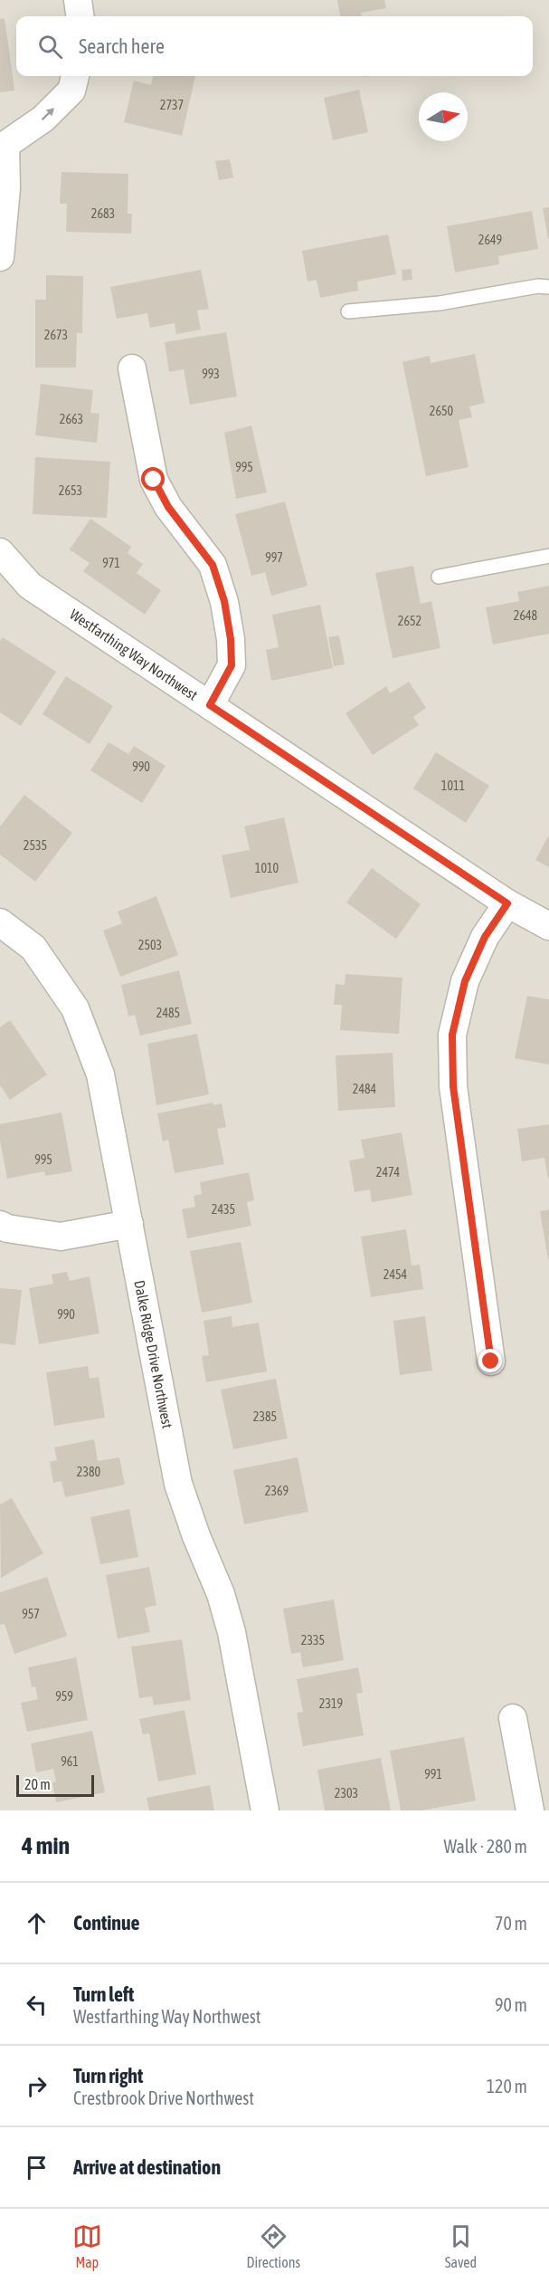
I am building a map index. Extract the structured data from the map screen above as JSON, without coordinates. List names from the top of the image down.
{
  "streets": {
    "street": ["Westfarthing Way Northwest", "Dalke Ridge Drive Northwest"]
  },
  "house_numbers": [
    "2737",
    "2683",
    "2649",
    "2673",
    "993",
    "2650",
    "2663",
    "995",
    "2653",
    "997",
    "971",
    "2648",
    "2652",
    "990",
    "1011",
    "2535",
    "1010",
    "2503",
    "2485",
    "2484",
    "995",
    "2474",
    "2435",
    "2454",
    "990",
    "2385",
    "2380",
    "2369",
    "957",
    "2335",
    "959",
    "2319",
    "961",
    "991",
    "2303"
  ],
  "scale_bar": "20 m",
  "north": "right",
  "page": {
    "search": "Search here",
    "scale": "20 m",
    "heading": ["4 min", "Walk · 280 m"],
    "list": [
      ["Continue", "70 m"],
      ["Turn left", "Westfarthing Way Northwest", "90 m"],
      ["Turn right", "Crestbrook Drive Northwest", "120 m"],
      "Arrive at destination"
    ],
    "nav": ["Map", "Directions", "Saved"]
  }
}
